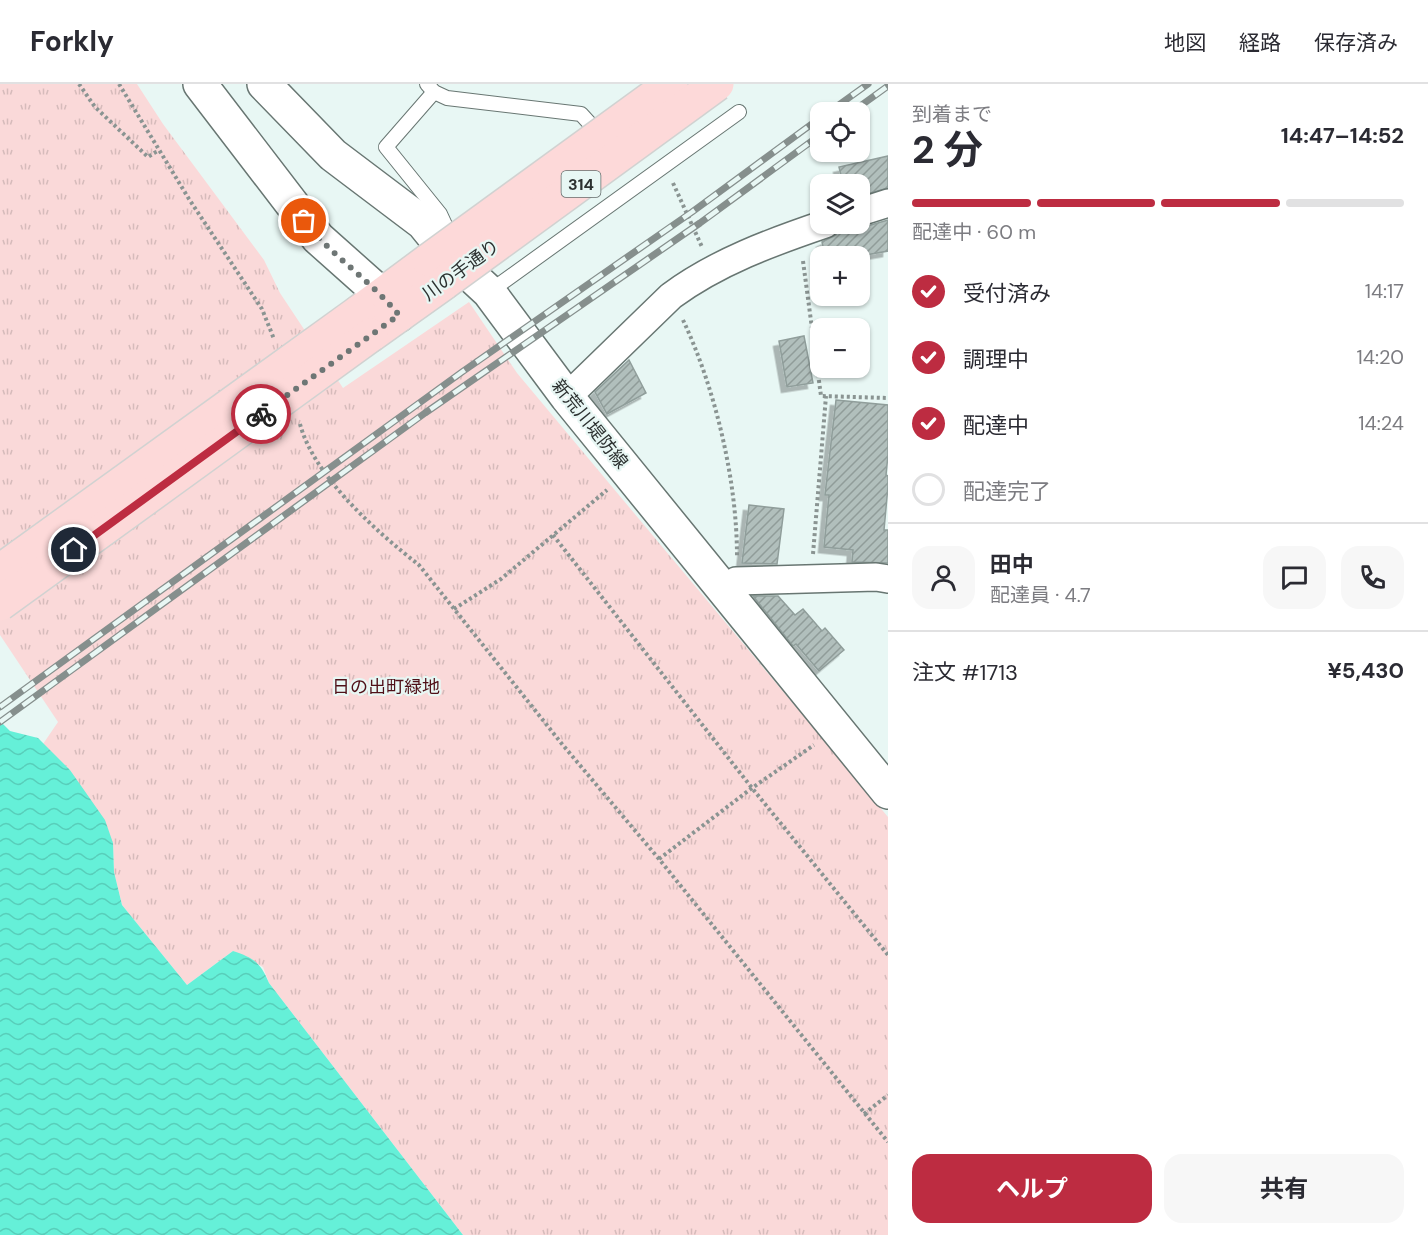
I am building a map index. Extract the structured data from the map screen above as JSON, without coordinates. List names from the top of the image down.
{
  "streets": {
    "main road": ["314", "川の手通り", "新荒川堤防線"]
  },
  "crossings": [
    ["川の手通り", "新荒川堤防線"]
  ],
  "parks": ["日の出町緑地"],
  "page": {
    "header": "Forkly",
    "nav": ["地図", "経路", "保存済み"],
    "heading": ["2 分", "到着まで", "14:47–14:52"],
    "panel": [
      "田中",
      "配達員 · 4.7",
      "注文 #1713",
      "¥5,430"
    ],
    "map_buttons": ["+", "−"],
    "bar": "配達中 · 60 m",
    "list": [
      ["受付済み", "14:17"],
      ["調理中", "14:20"],
      ["配達中", "14:24"],
      "配達完了"
    ],
    "buttons": ["ヘルプ", "共有"]
  }
}
